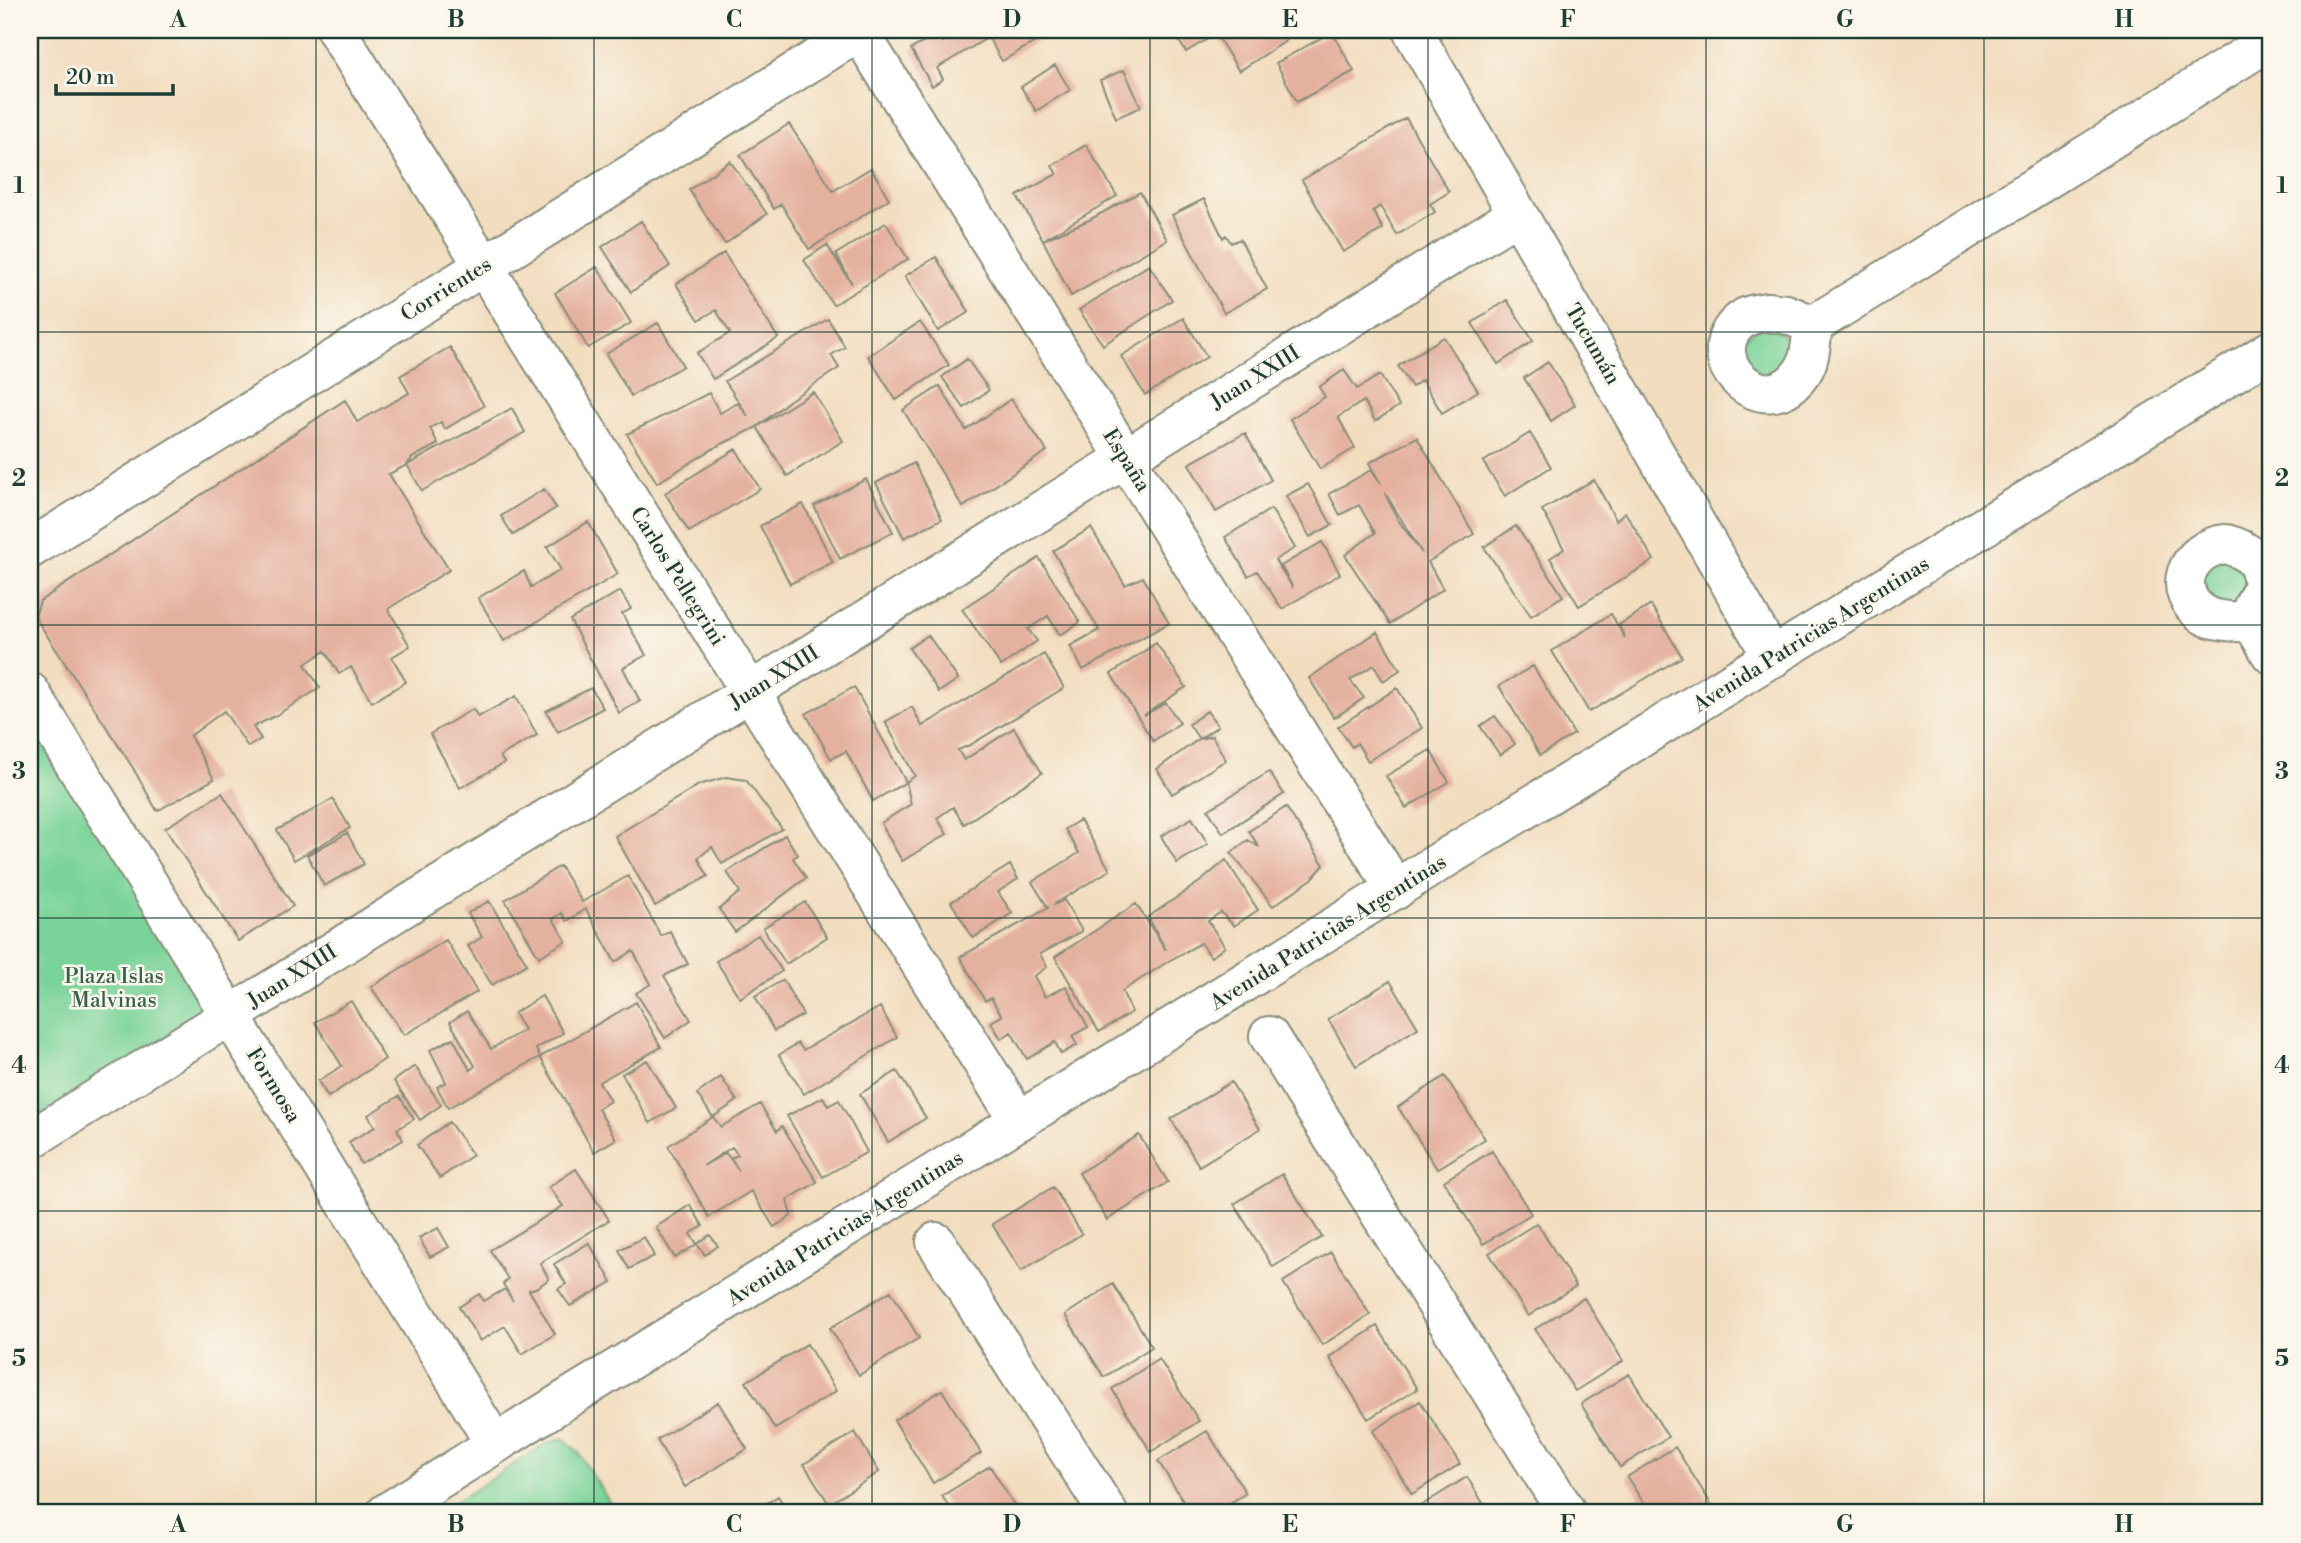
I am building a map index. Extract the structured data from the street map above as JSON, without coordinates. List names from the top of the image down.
{
  "streets": {
    "street": [
      "Corrientes",
      "Tucumán",
      "Juan XXIII",
      "España",
      "Carlos Pellegrini",
      "Avenida Patricias Argentinas",
      "Formosa"
    ]
  },
  "crossings": [
    ["Corrientes", "España"],
    ["Corrientes", "Carlos Pellegrini"],
    ["Tucumán", "Juan XXIII"],
    ["Tucumán", "Avenida Patricias Argentinas"],
    ["Juan XXIII", "España"],
    ["Juan XXIII", "Carlos Pellegrini"],
    ["Juan XXIII", "Formosa"],
    ["España", "Avenida Patricias Argentinas"],
    ["Carlos Pellegrini", "Avenida Patricias Argentinas"],
    ["Avenida Patricias Argentinas", "Formosa"]
  ],
  "parks": ["Plaza Islas Malvinas"],
  "scale_bar": "20 m",
  "grid": {
    "columns": [
      "A",
      "B",
      "C",
      "D",
      "E",
      "F",
      "G",
      "H"
    ],
    "rows": [
      "1",
      "2",
      "3",
      "4",
      "5"
    ]
  }
}
